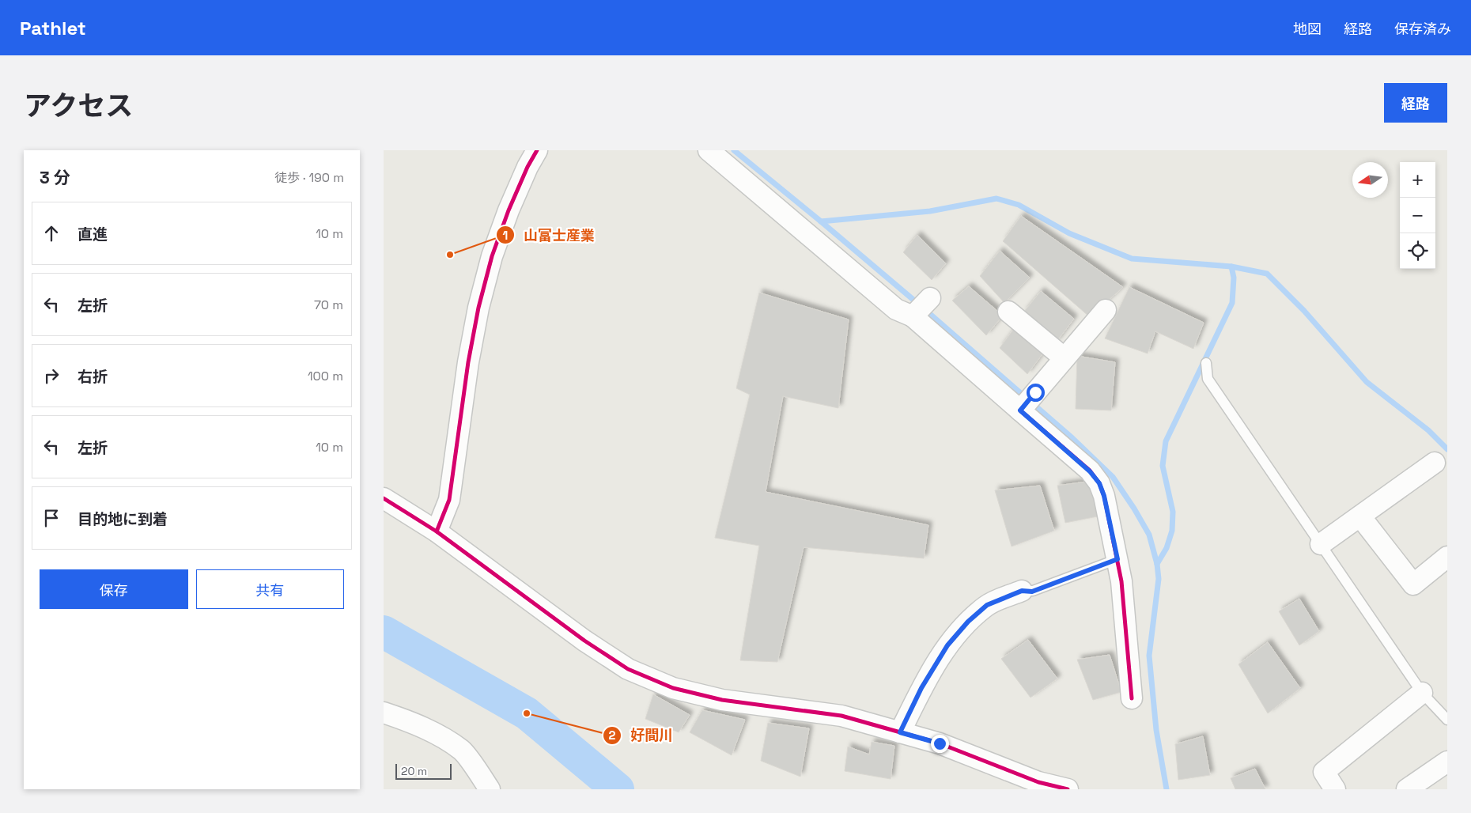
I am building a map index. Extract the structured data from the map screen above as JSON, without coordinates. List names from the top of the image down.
{
  "places": ["山富士産業", "好間川"],
  "scale_bar": "20 m",
  "north": "left",
  "page": {
    "header": "Pathlet",
    "nav": ["地図", "経路", "保存済み"],
    "title": "アクセス",
    "buttons": [
      "経路",
      ["保存", "共有"]
    ],
    "heading": ["3 分", "徒歩 · 190 m"],
    "map_buttons": ["+", "−"],
    "list": [
      ["直進", "10 m"],
      ["左折", "70 m"],
      ["右折", "100 m"],
      ["左折", "10 m"],
      "目的地に到着"
    ],
    "scale": "20 m"
  }
}
